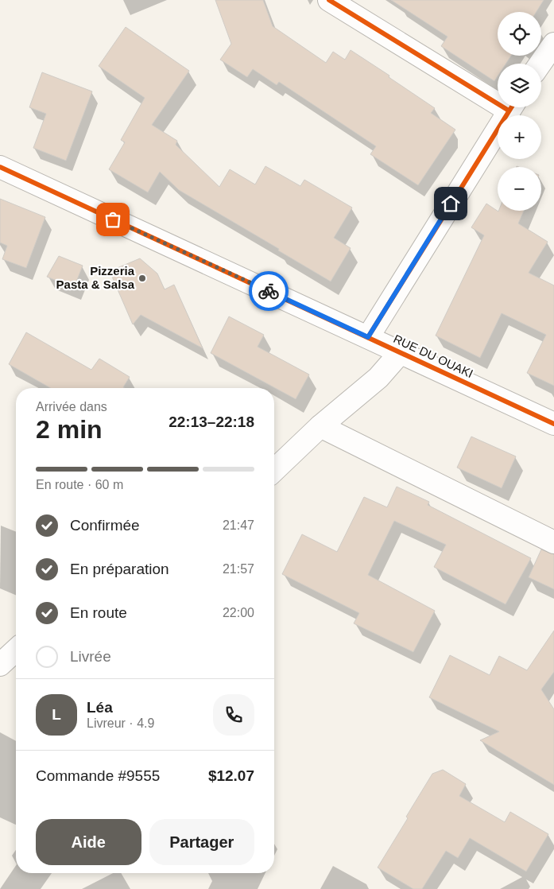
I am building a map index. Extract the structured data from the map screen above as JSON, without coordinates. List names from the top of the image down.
{
  "streets": {
    "street": ["RUE DU OUAKI"]
  },
  "places": ["Pizzeria Pasta & Salsa"],
  "page": {
    "map_buttons": ["+", "−"],
    "heading": ["2 min", "Arrivée dans", "22:13–22:18"],
    "panel": [
      "Léa",
      "Livreur · 4.9",
      "Commande #9555",
      "$12.07"
    ],
    "bar": "En route · 60 m",
    "list": [
      ["Confirmée", "21:47"],
      ["En préparation", "21:57"],
      ["En route", "22:00"],
      "Livrée"
    ],
    "round": "L",
    "buttons": ["Aide", "Partager"]
  }
}
